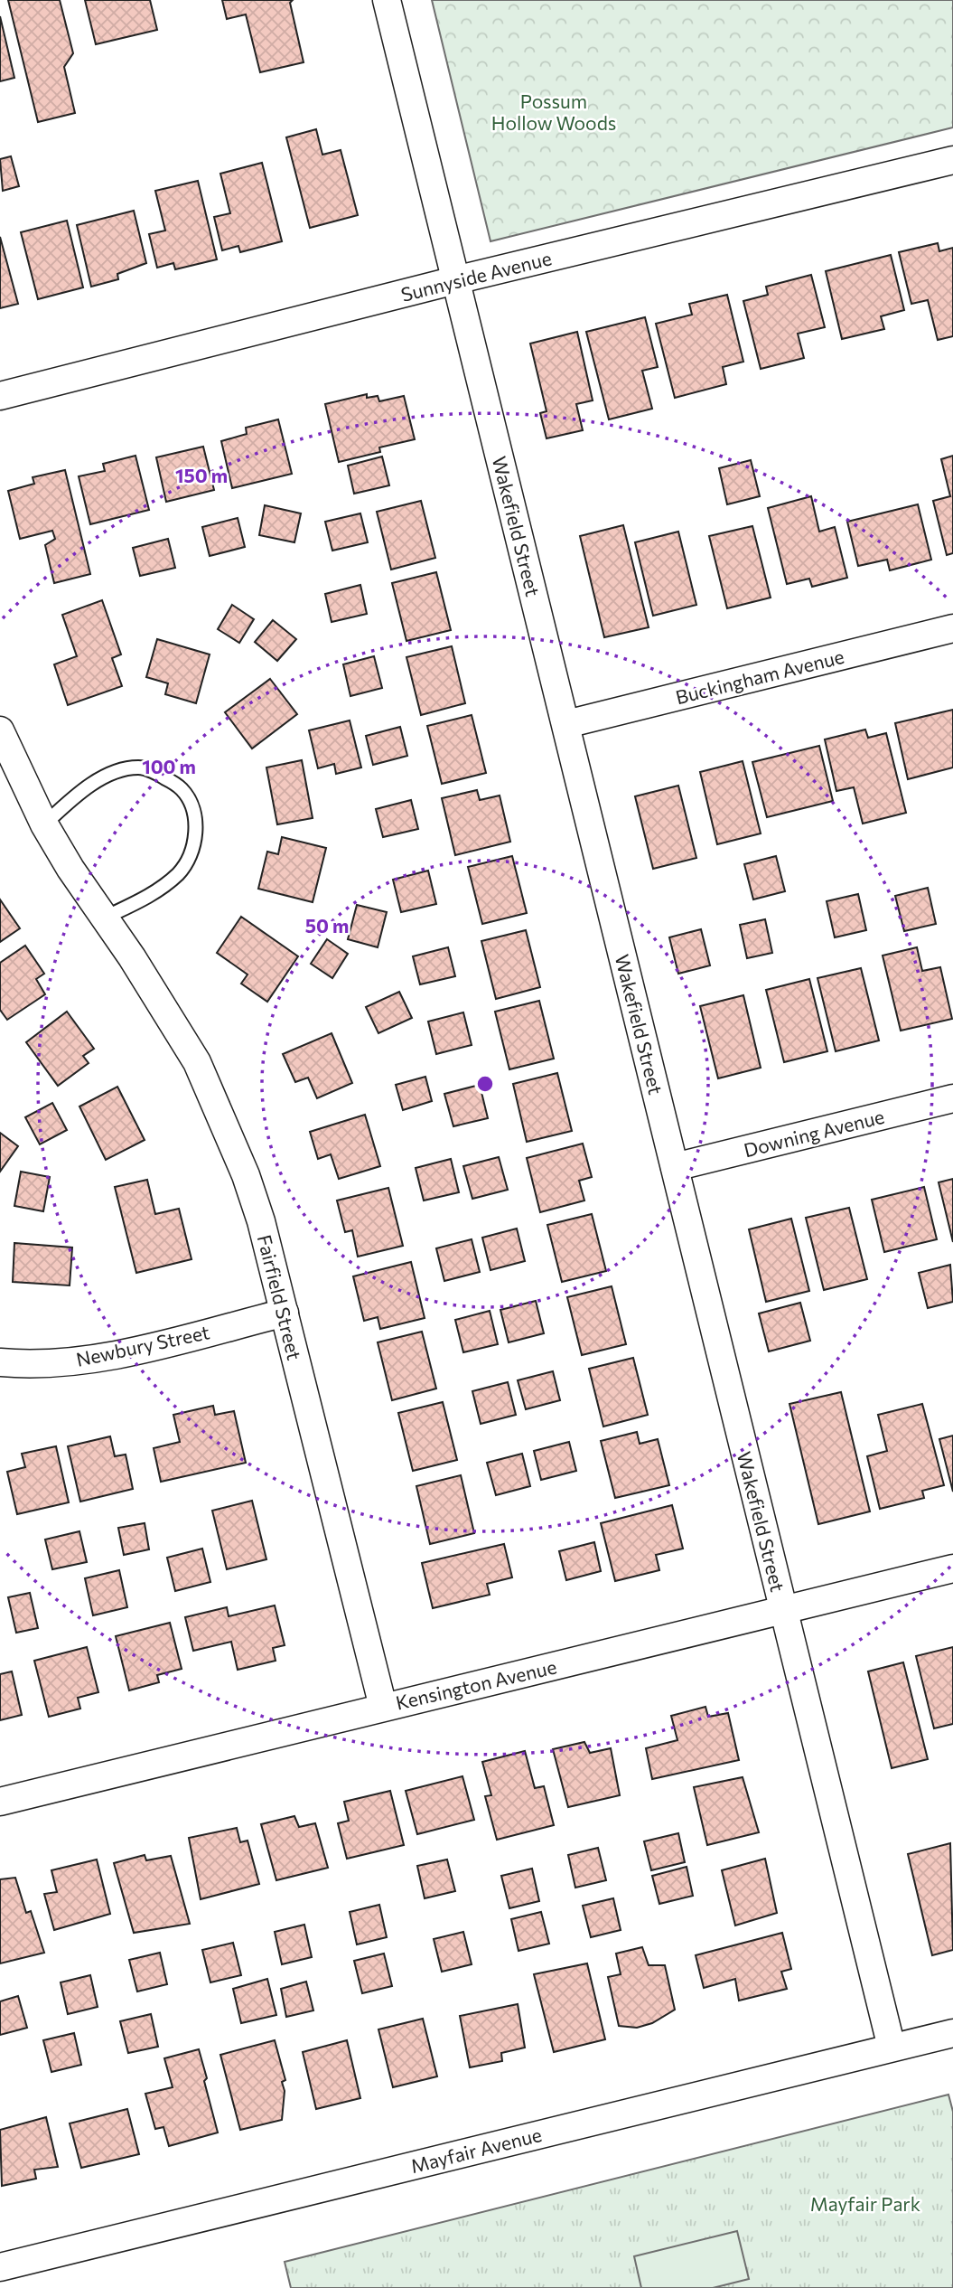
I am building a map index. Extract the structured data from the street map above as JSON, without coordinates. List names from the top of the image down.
{
  "streets": {
    "street": [
      "Sunnyside Avenue",
      "Wakefield Street",
      "Buckingham Avenue",
      "Downing Avenue",
      "Fairfield Street",
      "Newbury Street",
      "Kensington Avenue",
      "Mayfair Avenue"
    ]
  },
  "crossings": [
    ["Sunnyside Avenue", "Wakefield Street"],
    ["Wakefield Street", "Buckingham Avenue"],
    ["Wakefield Street", "Downing Avenue"],
    ["Wakefield Street", "Kensington Avenue"],
    ["Wakefield Street", "Mayfair Avenue"],
    ["Fairfield Street", "Newbury Street"],
    ["Fairfield Street", "Kensington Avenue"]
  ],
  "parks": ["Possum Hollow Woods", "Mayfair Park"],
  "rings": ["150 m", "100 m", "50 m"]
}
